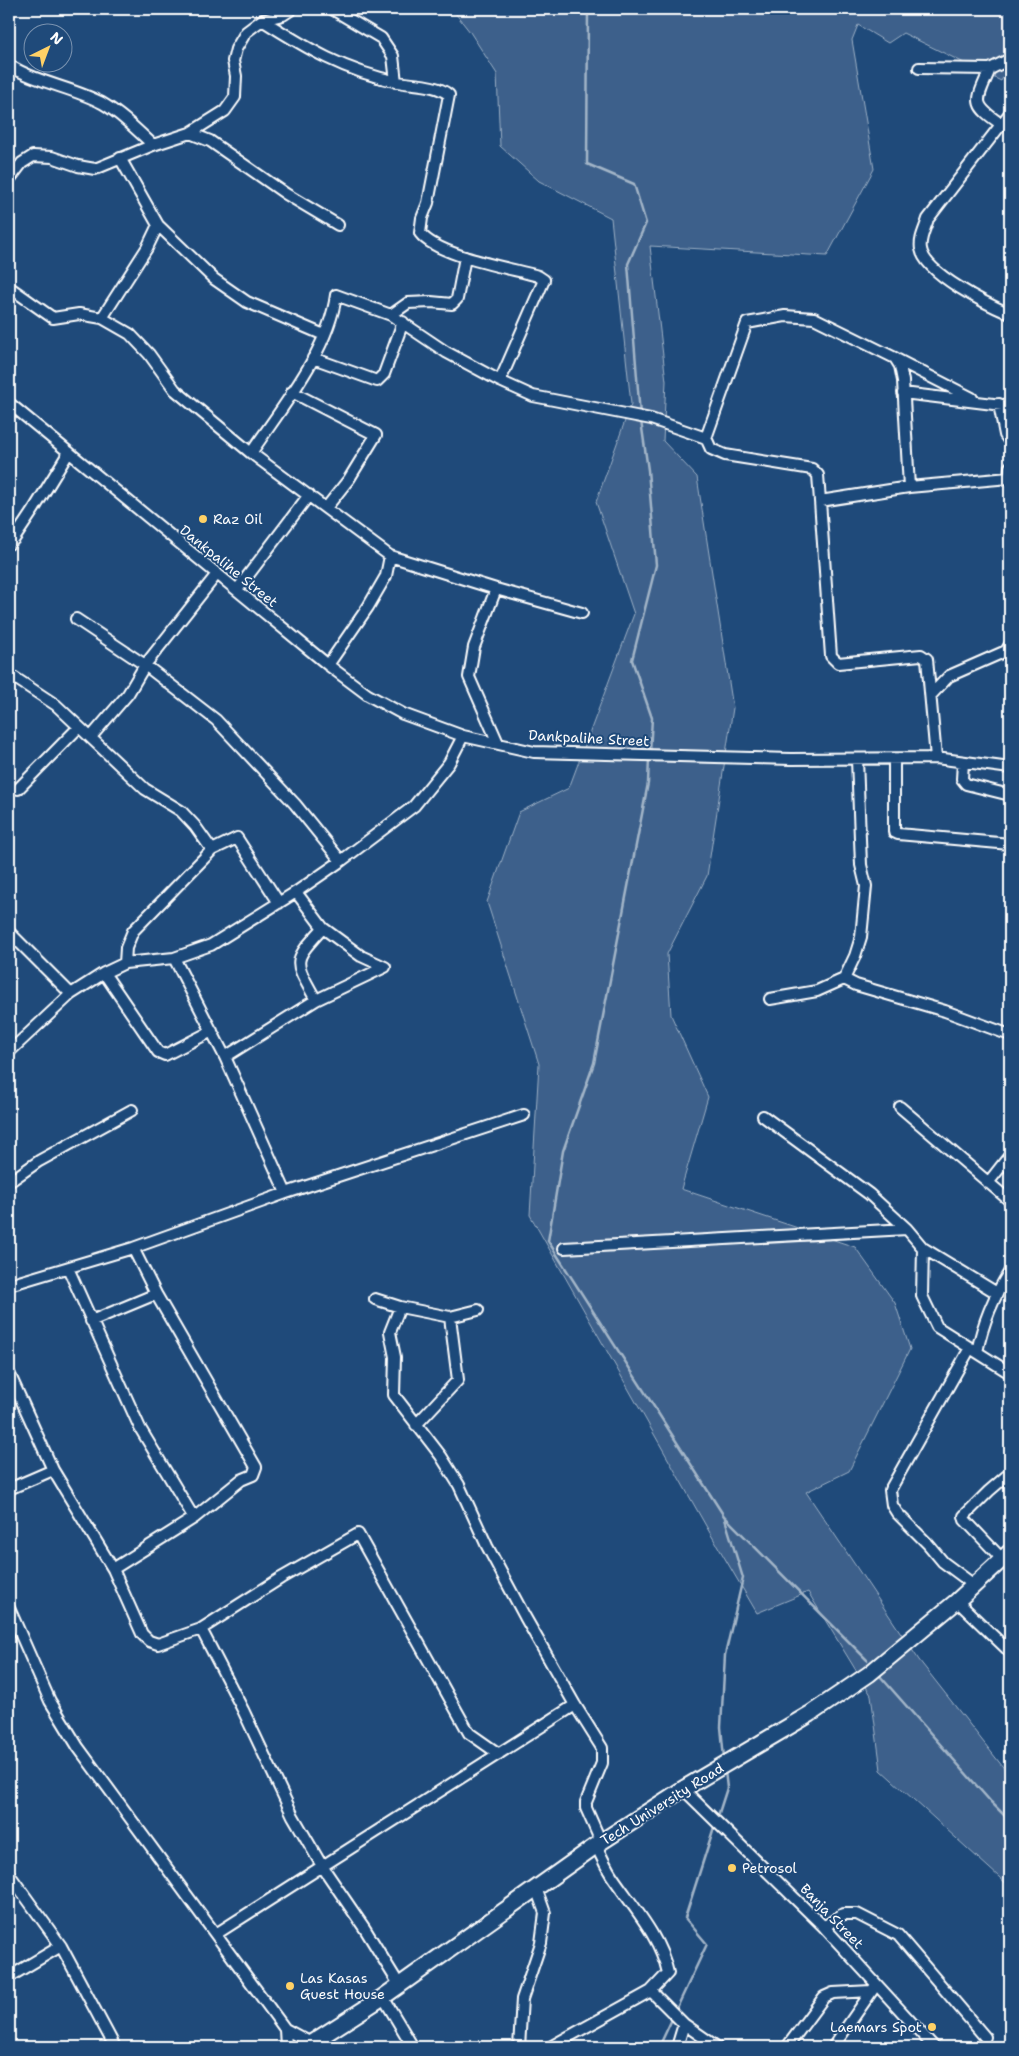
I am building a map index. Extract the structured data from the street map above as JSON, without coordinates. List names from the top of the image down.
{
  "streets": {
    "street": ["Dankpalihe Street", "Tech University Road", "Banja Street"]
  },
  "crossings": [
    ["Tech University Road", "Banja Street"]
  ],
  "places": [
    "Raz Oil",
    "Petrosol",
    "Las Kasas Guest House",
    "Laemars Spot"
  ],
  "north": "top right"
}
